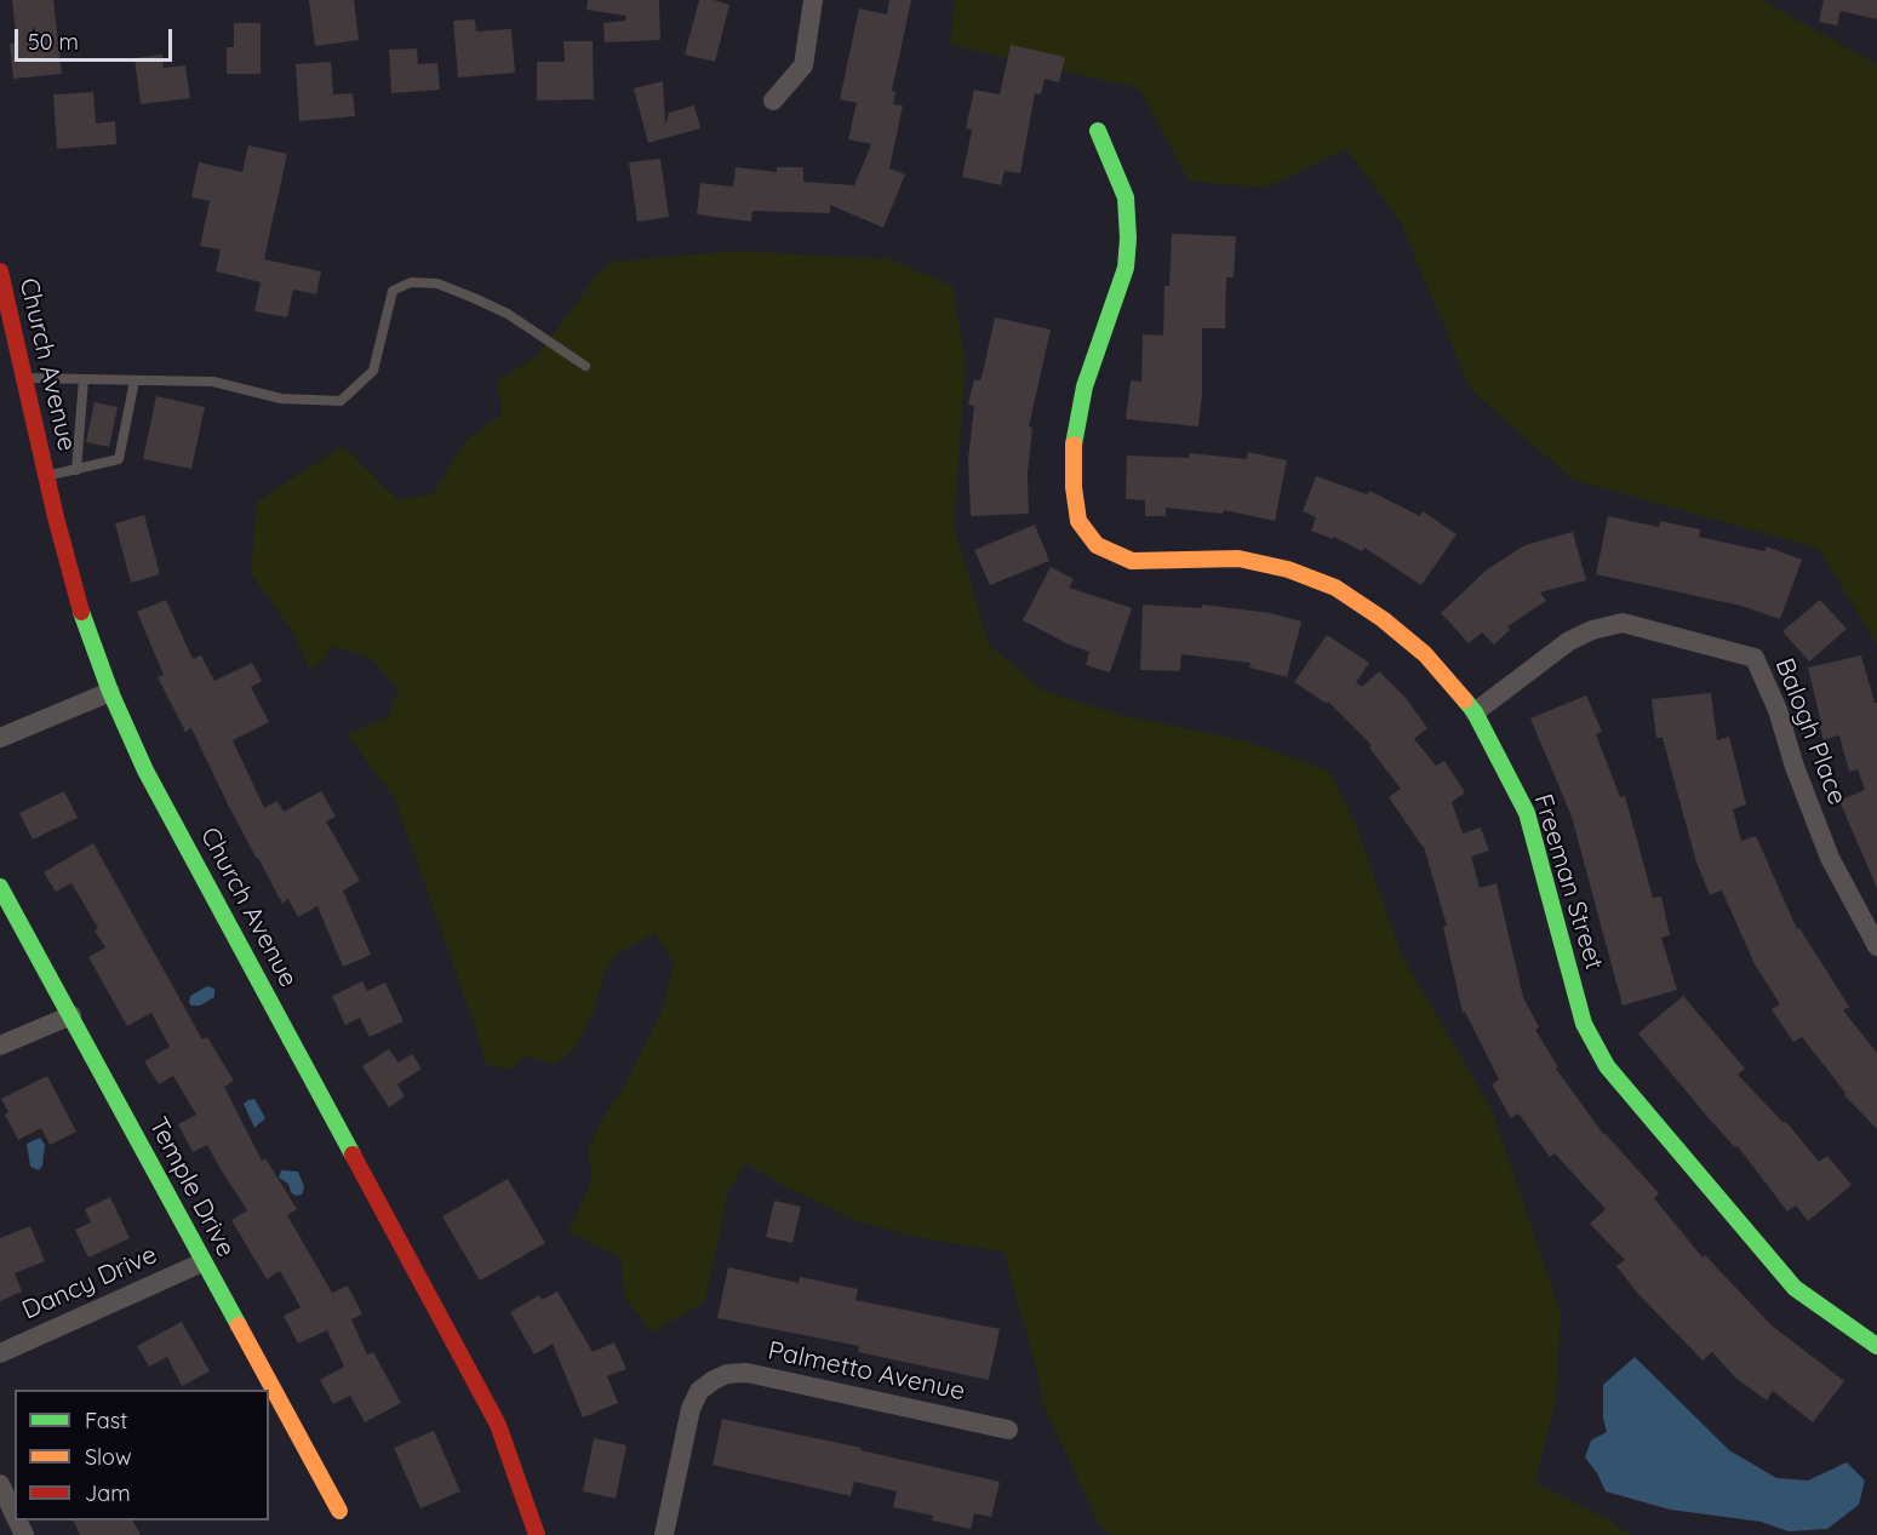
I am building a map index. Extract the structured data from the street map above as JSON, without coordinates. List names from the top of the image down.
{
  "streets": {
    "street": [
      "Church Avenue",
      "Balogh Place",
      "Freeman Street",
      "Temple Drive",
      "Dancy Drive",
      "Palmetto Avenue"
    ]
  },
  "crossings": [
    ["Balogh Place", "Freeman Street"],
    ["Temple Drive", "Dancy Drive"]
  ],
  "legend": ["Fast", "Slow", "Jam"],
  "scale_bar": "50 m"
}
